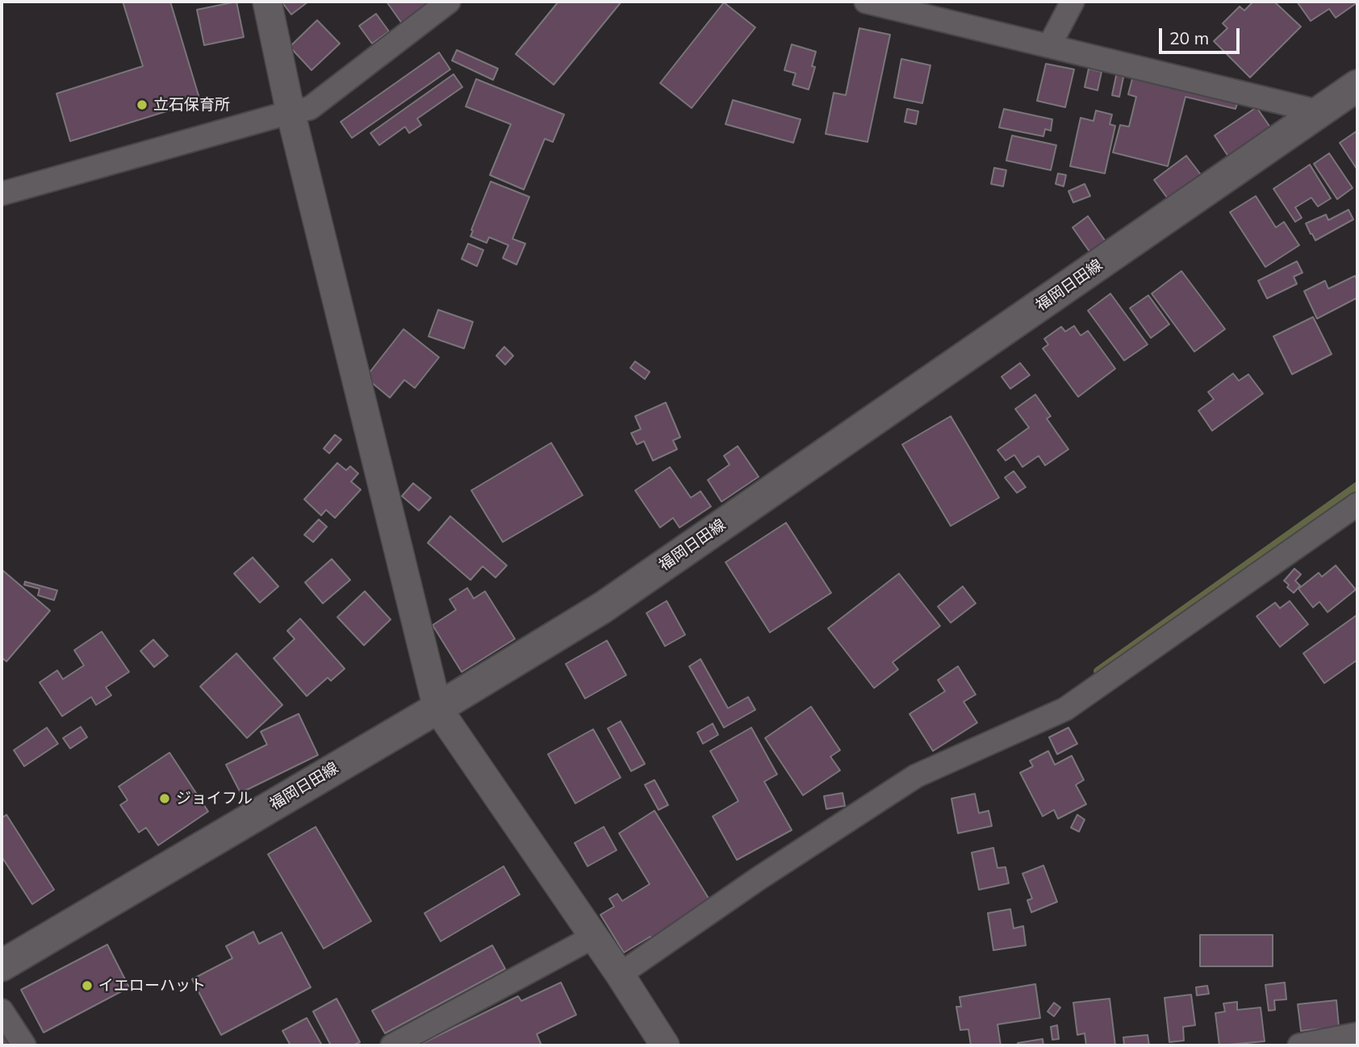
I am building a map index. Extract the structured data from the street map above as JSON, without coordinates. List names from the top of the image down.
{
  "streets": {
    "main road": ["福岡日田線"]
  },
  "places": ["立石保育所", "ジョイフル", "イエローハット"],
  "scale_bar": "20 m"
}
